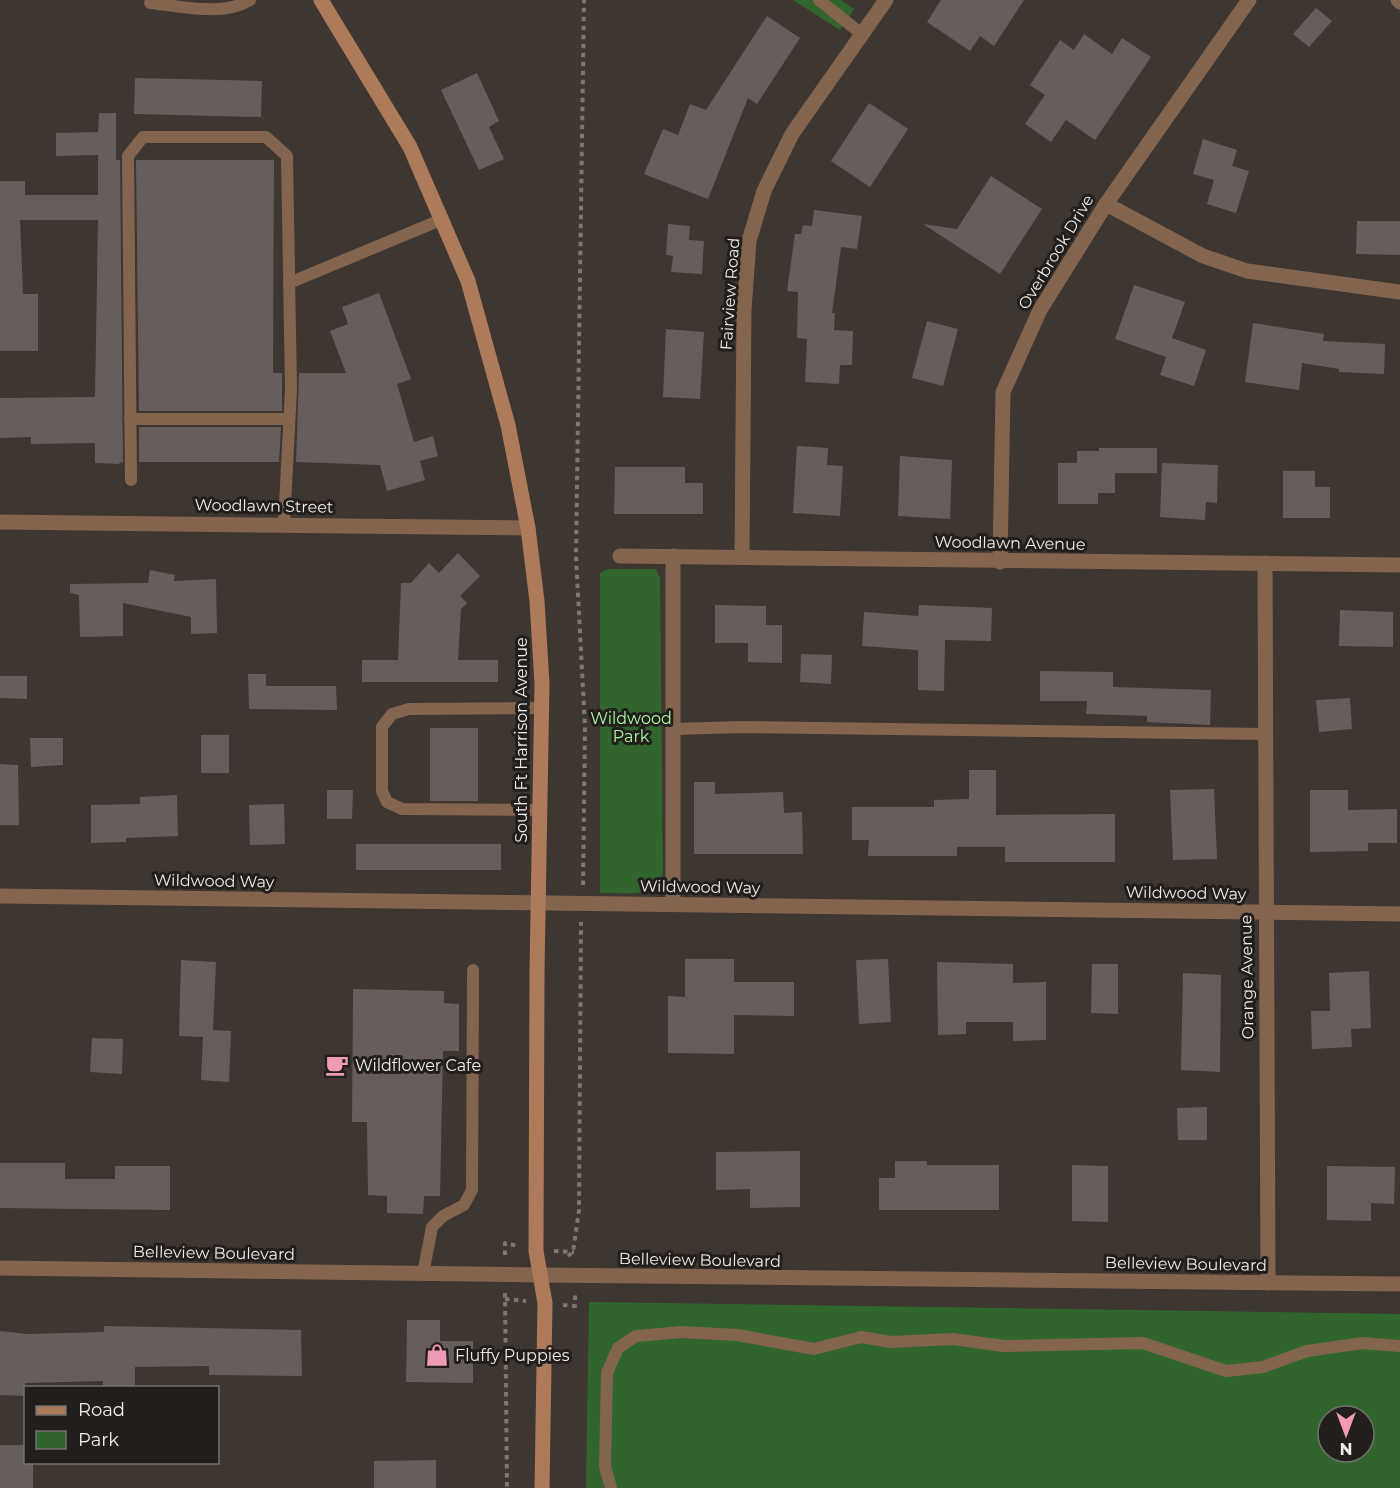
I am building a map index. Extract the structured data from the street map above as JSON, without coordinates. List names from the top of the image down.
{
  "streets": {
    "main road": ["South Ft Harrison Avenue"],
    "street": [
      "Overbrook Drive",
      "Fairview Road",
      "Woodlawn Street",
      "Woodlawn Avenue",
      "Wildwood Way",
      "Orange Avenue",
      "Belleview Boulevard"
    ]
  },
  "crossings": [
    ["Overbrook Drive", "Woodlawn Avenue"],
    ["Fairview Road", "Woodlawn Avenue"],
    ["Woodlawn Street", "South Ft Harrison Avenue"],
    ["Woodlawn Avenue", "Orange Avenue"],
    ["South Ft Harrison Avenue", "Wildwood Way"],
    ["South Ft Harrison Avenue", "Belleview Boulevard"],
    ["Wildwood Way", "Orange Avenue"],
    ["Orange Avenue", "Belleview Boulevard"]
  ],
  "parks": ["Wildwood Park"],
  "places": {
    "cafe": ["Wildflower Cafe"],
    "shop": ["Fluffy Puppies"]
  },
  "legend": ["Road", "Park"],
  "north": "bottom"
}
